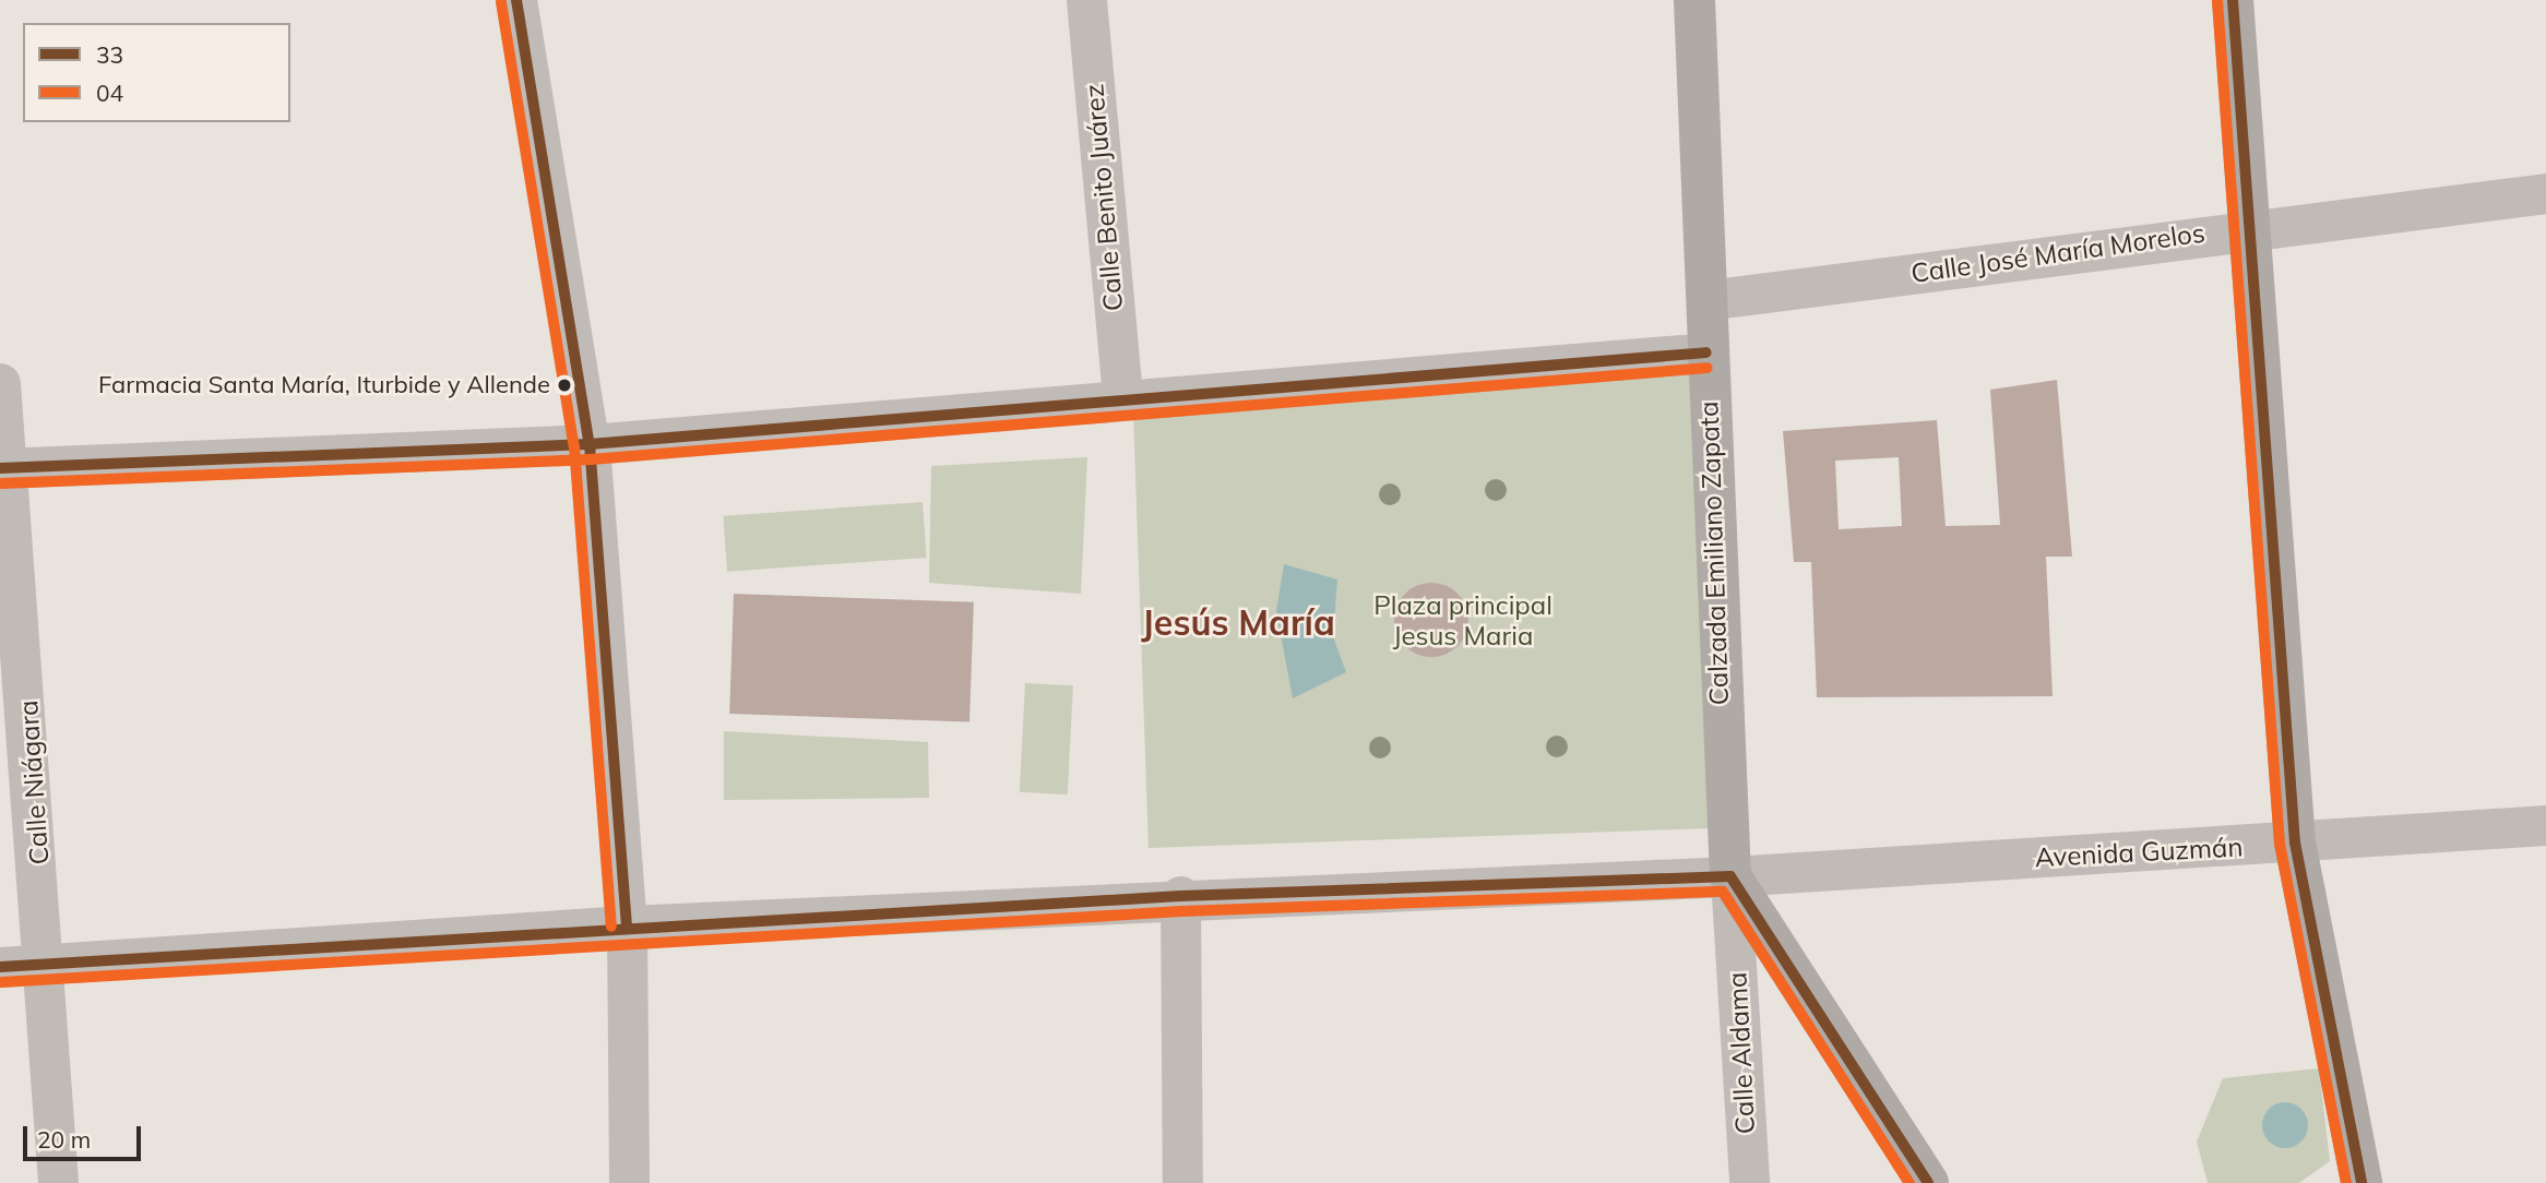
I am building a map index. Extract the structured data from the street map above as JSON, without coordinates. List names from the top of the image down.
{
  "streets": {
    "main road": ["Calzada Emiliano Zapata"],
    "street": [
      "Calle Benito Juárez",
      "Calle José María Morelos",
      "Calle Niágara",
      "Avenida Guzmán",
      "Calle Aldama"
    ]
  },
  "crossings": [
    ["Calle José María Morelos", "Calzada Emiliano Zapata"],
    ["Calzada Emiliano Zapata", "Avenida Guzmán"],
    ["Calzada Emiliano Zapata", "Calle Aldama"],
    ["Calle Niágara", "Avenida Guzmán"],
    ["Avenida Guzmán", "Calle Aldama"]
  ],
  "districts": ["Jesús María"],
  "parks": ["Plaza principal Jesus Maria"],
  "places": ["Farmacia Santa María, Iturbide y Allende"],
  "lines": ["transit line 33", "transit line 04"],
  "legend": ["33", "04"],
  "scale_bar": "20 m"
}
